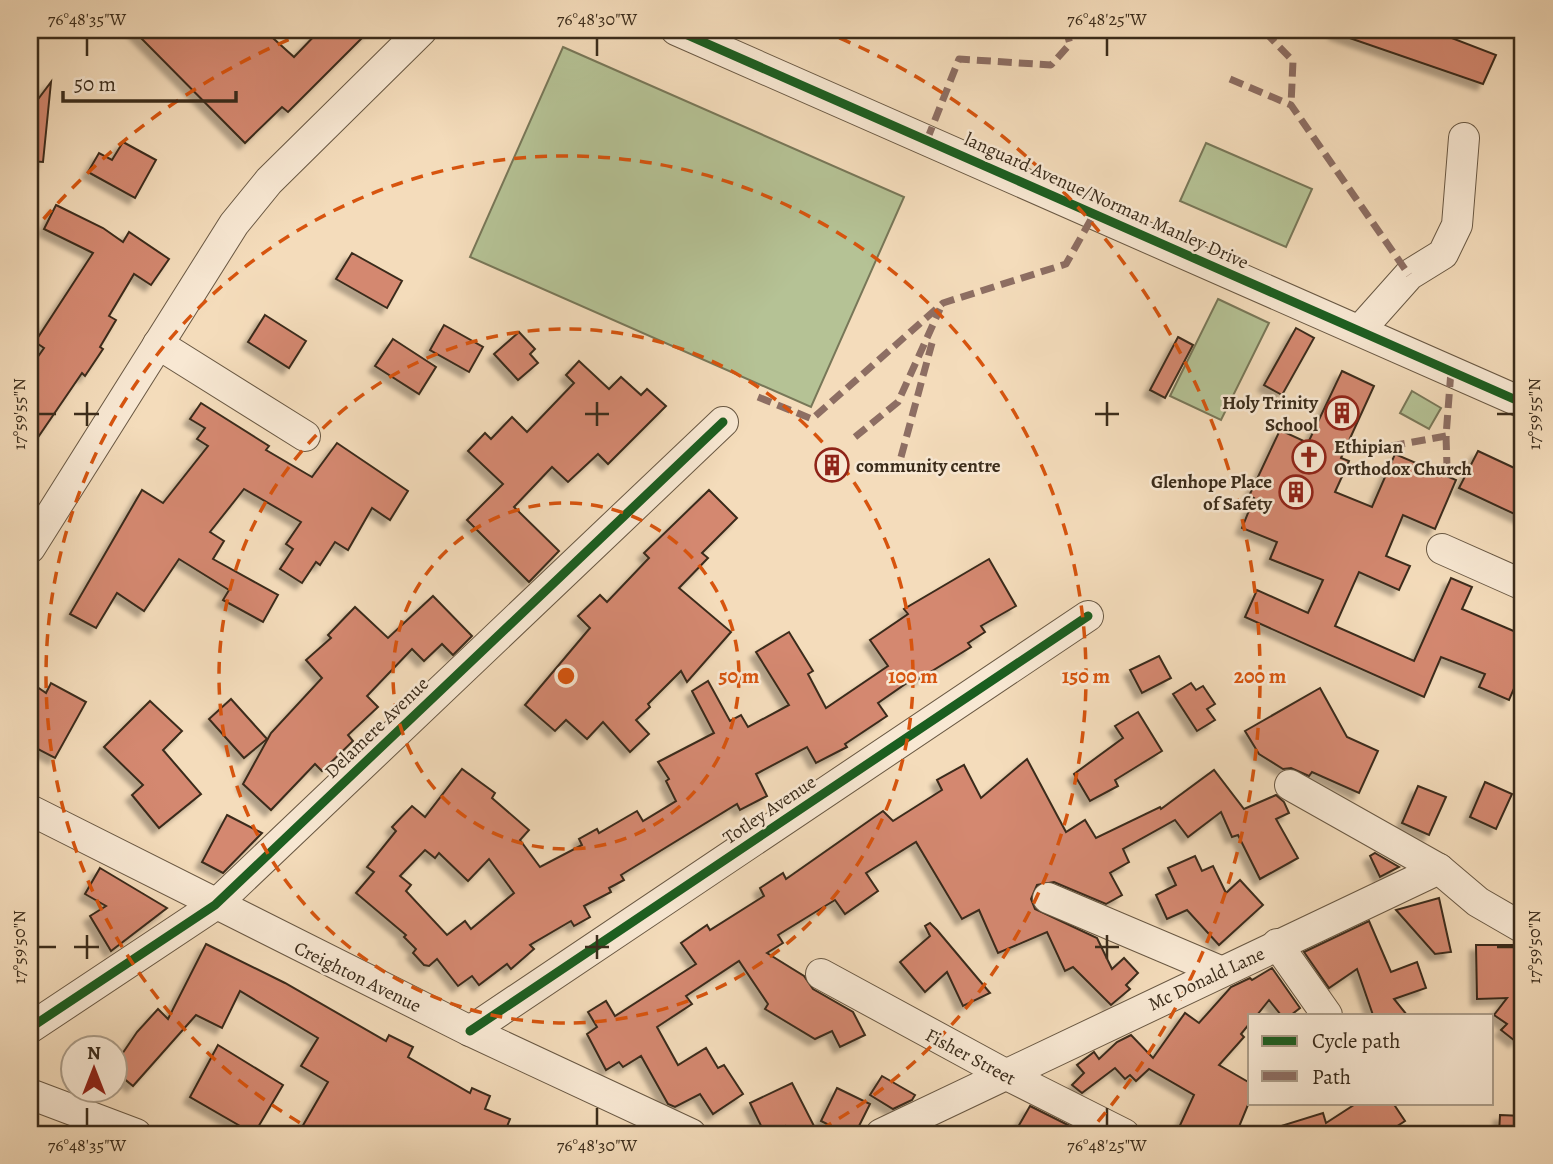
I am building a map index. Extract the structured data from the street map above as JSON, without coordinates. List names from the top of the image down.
{
  "streets": {
    "street": [
      "languard Avenue/Norman Manley Drive",
      "Delamere Avenue",
      "Totley Avenue",
      "Creighton Avenue",
      "Mc Donald Lane",
      "Fisher Street"
    ]
  },
  "crossings": [
    ["Delamere Avenue", "Creighton Avenue"],
    ["Totley Avenue", "Creighton Avenue"],
    ["Mc Donald Lane", "Fisher Street"]
  ],
  "places": {
    "building": ["Holy Trinity School", "community centre", "Glenhope Place of Safety"],
    "church": ["Ethipian Orthodox Church"]
  },
  "legend": ["Cycle path", "Path"],
  "scale_bar": "50 m",
  "north": "top",
  "coordinates": [
    "76°48'35\"W",
    "76°48'30\"W",
    "76°48'25\"W",
    "17°59'55\"N",
    "17°59'50\"N"
  ],
  "rings": [
    "50 m",
    "100 m",
    "150 m",
    "200 m"
  ]
}
